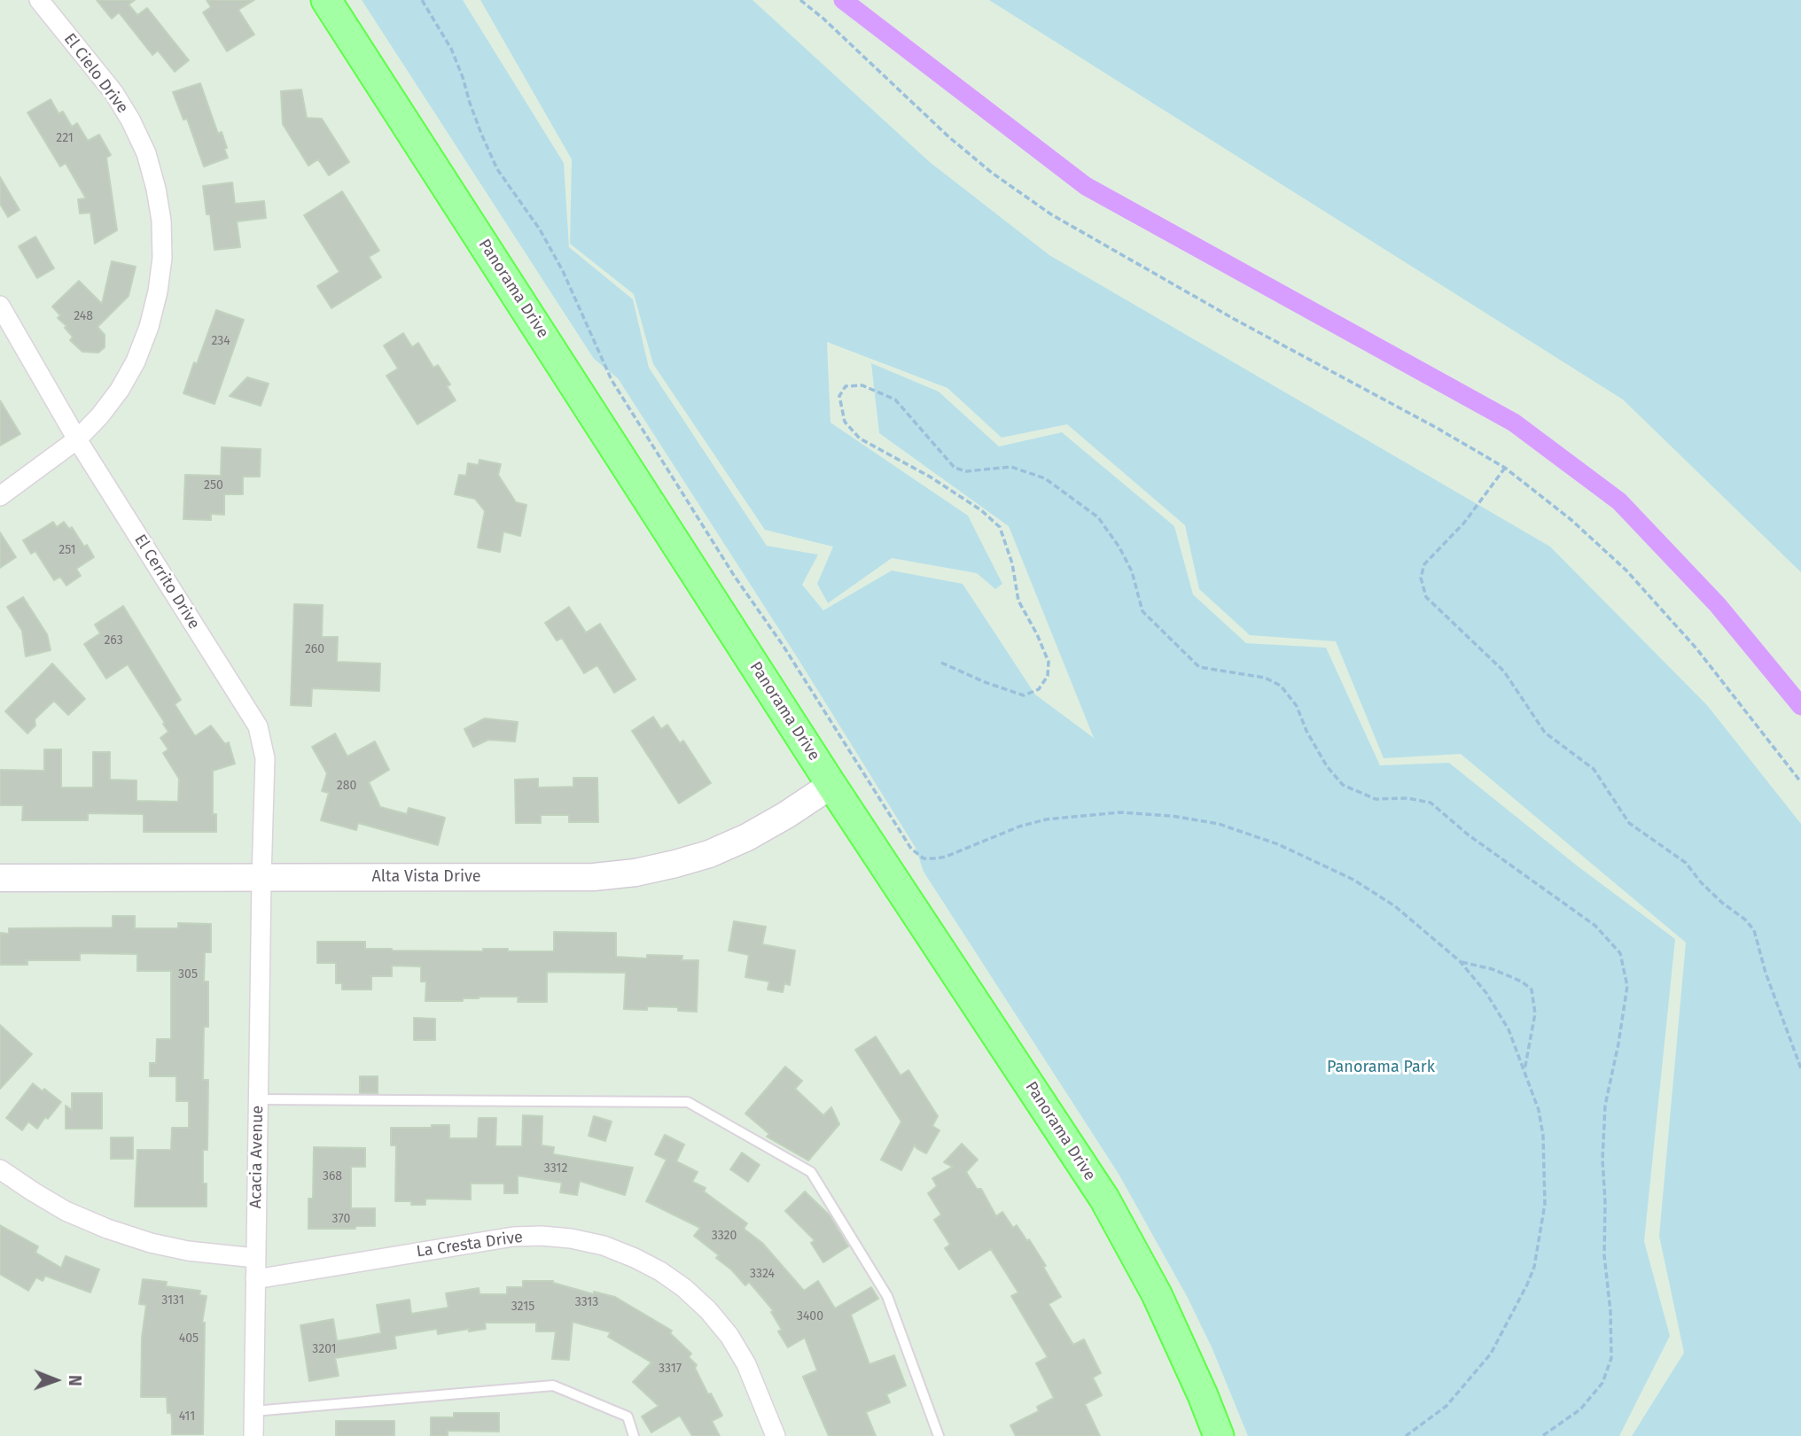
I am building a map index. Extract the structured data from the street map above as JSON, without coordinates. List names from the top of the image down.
{
  "streets": {
    "main road": ["Panorama Drive"],
    "street": [
      "El Cielo Drive",
      "El Cerrito Drive",
      "Alta Vista Drive",
      "Acacia Avenue",
      "La Cresta Drive"
    ]
  },
  "crossings": [
    ["El Cielo Drive", "El Cerrito Drive"],
    ["Panorama Drive", "Alta Vista Drive"],
    ["El Cerrito Drive", "Alta Vista Drive"],
    ["El Cerrito Drive", "Acacia Avenue"],
    ["Alta Vista Drive", "Acacia Avenue"],
    ["Acacia Avenue", "La Cresta Drive"]
  ],
  "parks": ["Panorama Park"],
  "house_numbers": [
    "221",
    "248",
    "234",
    "250",
    "251",
    "263",
    "260",
    "280",
    "305",
    "3312",
    "368",
    "370",
    "3320",
    "3324",
    "3131",
    "3313",
    "3215",
    "3400",
    "405",
    "3201",
    "3317",
    "411"
  ],
  "north": "right"
}
